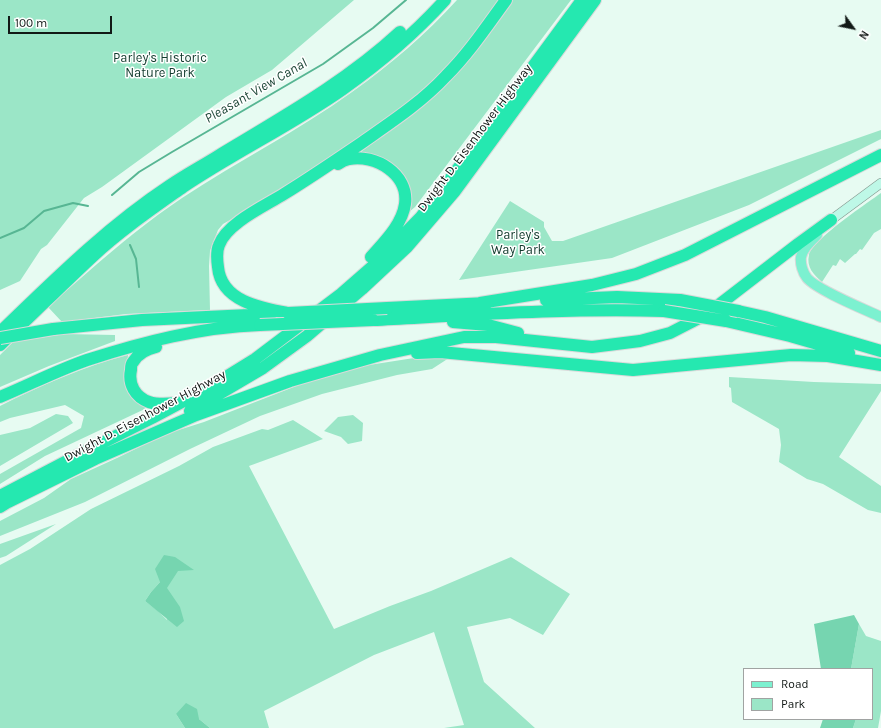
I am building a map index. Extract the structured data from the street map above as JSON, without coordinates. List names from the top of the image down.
{
  "streets": {
    "highway": ["Dwight D. Eisenhower Highway"]
  },
  "water": ["Pleasant View Canal"],
  "parks": ["Parley's Historic Nature Park", "Parley's Way Park"],
  "legend": ["Road", "Park"],
  "scale_bar": "100 m",
  "north": "bottom right"
}
